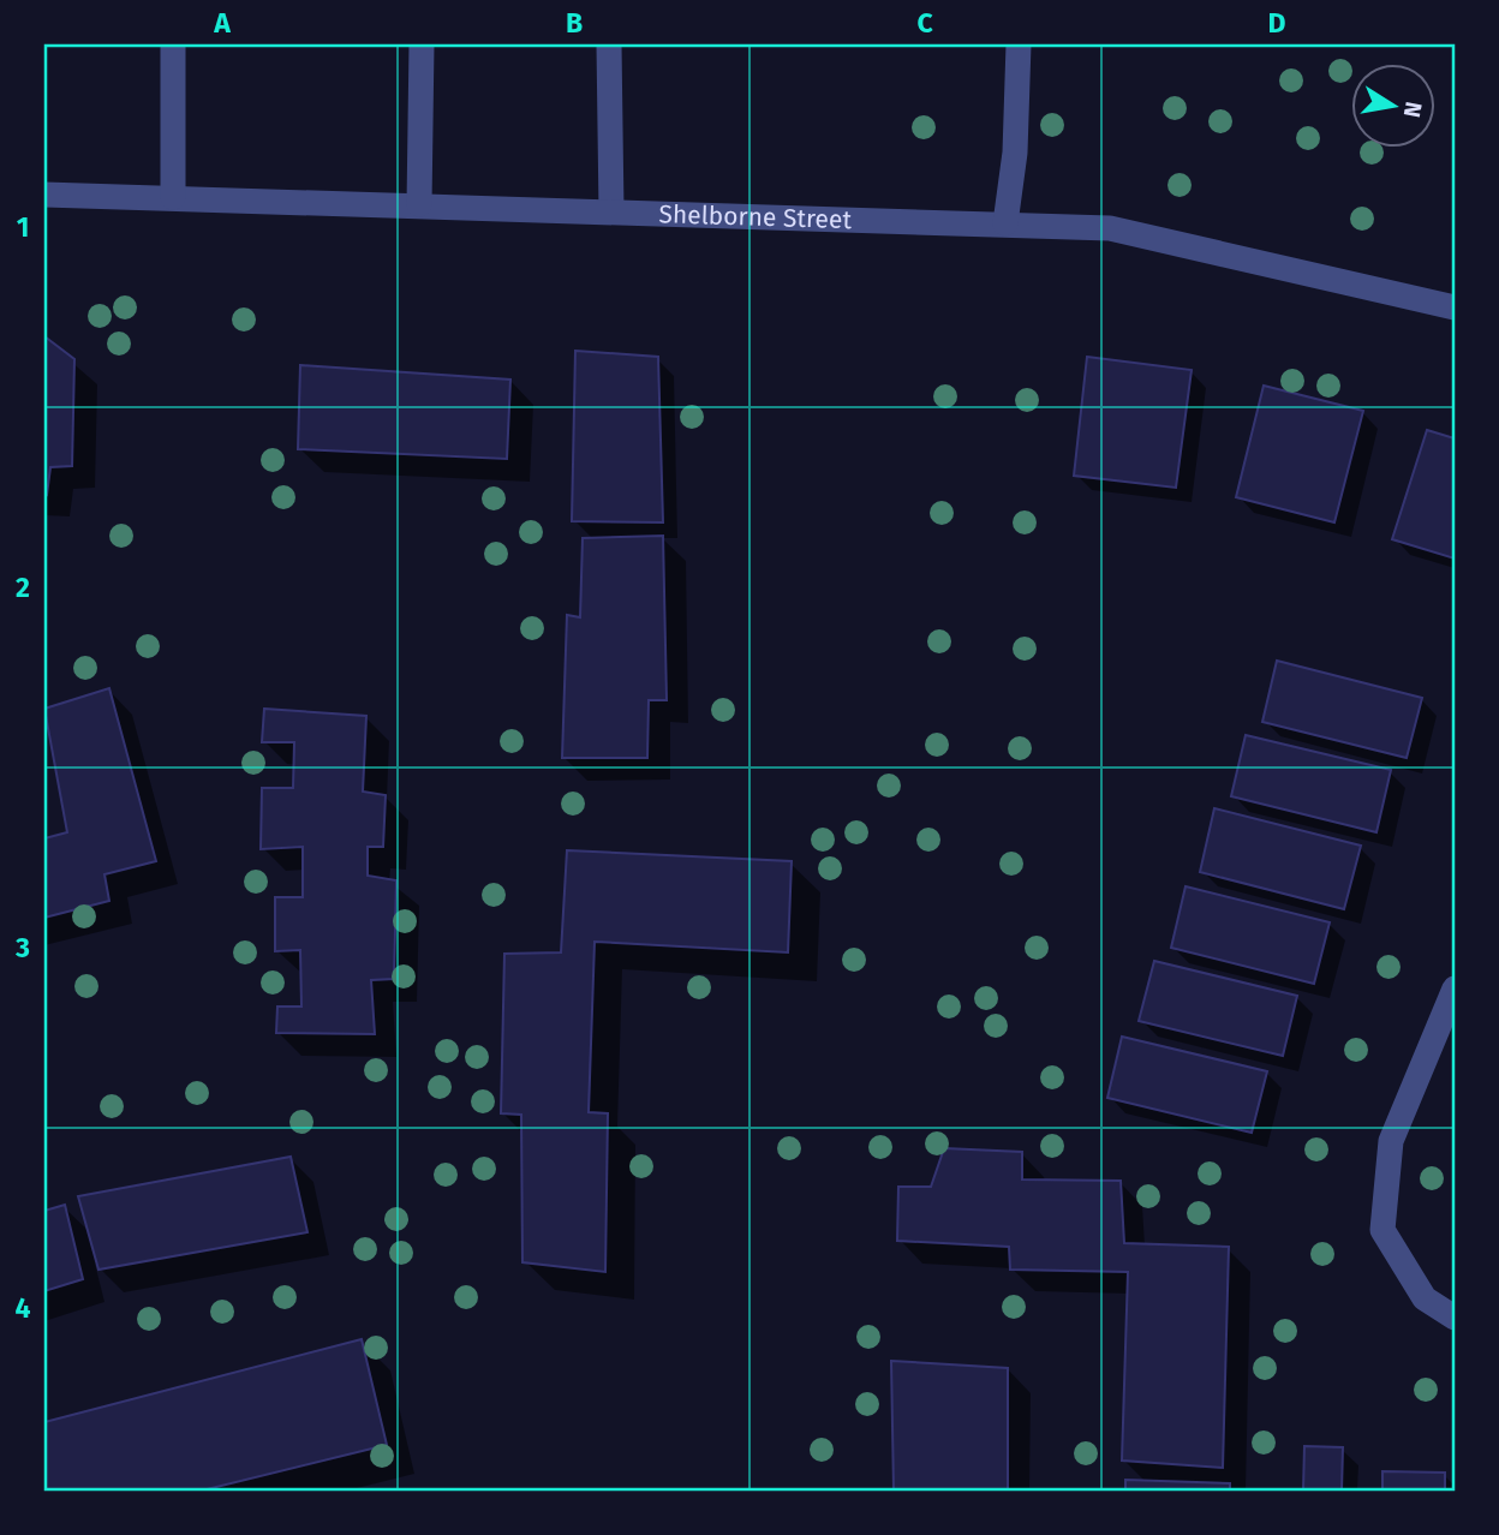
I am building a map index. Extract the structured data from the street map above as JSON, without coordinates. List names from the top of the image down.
{
  "streets": {
    "street": ["Shelborne Street"]
  },
  "north": "right",
  "grid": {
    "columns": [
      "A",
      "B",
      "C",
      "D"
    ],
    "rows": [
      "1",
      "2",
      "3",
      "4"
    ]
  }
}
